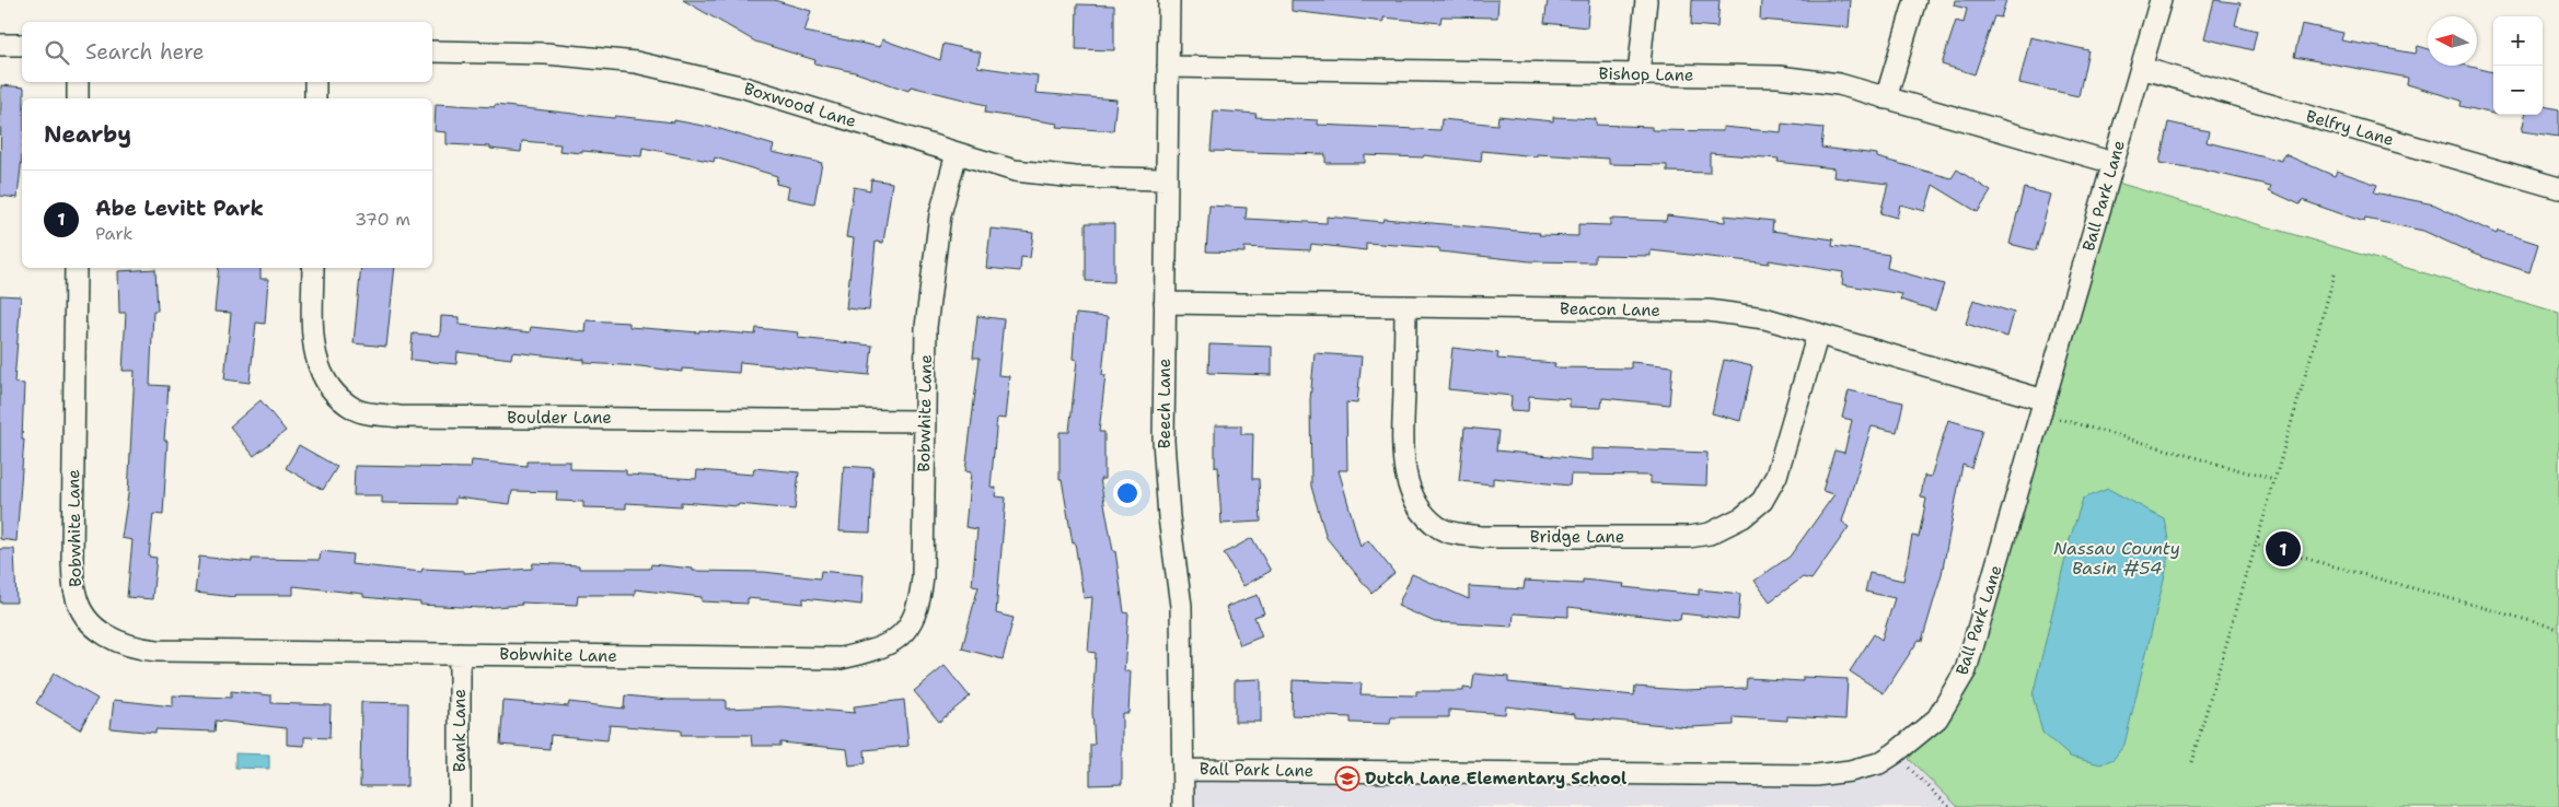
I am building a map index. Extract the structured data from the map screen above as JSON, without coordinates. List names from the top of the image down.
{
  "streets": {
    "street": [
      "Bishop Lane",
      "Boxwood Lane",
      "Belfry Lane",
      "Ball Park Lane",
      "Beacon Lane",
      "Beech Lane",
      "Bobwhite Lane",
      "Boulder Lane",
      "Bridge Lane",
      "Bank Lane"
    ]
  },
  "crossings": [
    ["Bishop Lane", "Ball Park Lane"],
    ["Bishop Lane", "Beech Lane"],
    ["Boxwood Lane", "Beech Lane"],
    ["Boxwood Lane", "Bobwhite Lane"],
    ["Belfry Lane", "Ball Park Lane"],
    ["Ball Park Lane", "Beacon Lane"],
    ["Ball Park Lane", "Beech Lane"],
    ["Beacon Lane", "Beech Lane"],
    ["Beacon Lane", "Bridge Lane"],
    ["Bobwhite Lane", "Boulder Lane"],
    ["Bobwhite Lane", "Bank Lane"]
  ],
  "water": ["Nassau County Basin #54"],
  "places": {
    "school or university": ["Dutch Lane Elementary School"]
  },
  "north": "left",
  "page": {
    "map_buttons": ["+", "−"],
    "search": "Search here",
    "heading": "Nearby",
    "list": [
      {
        "mark": "1",
        "name": "Abe Levitt Park",
        "note": "Park",
        "value": "370 m"
      }
    ],
    "pins": "1"
  }
}
